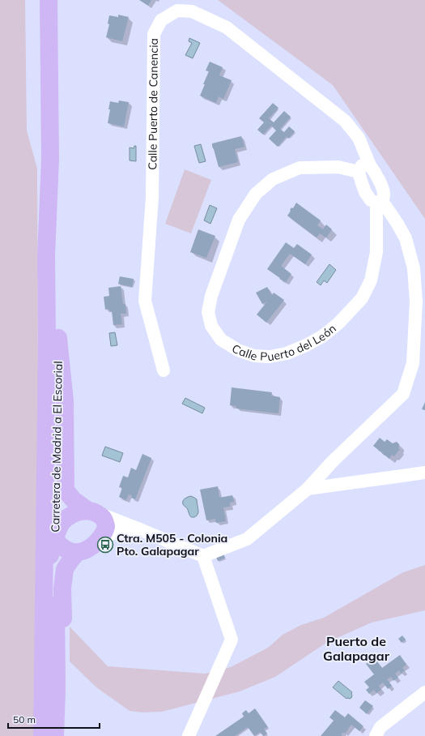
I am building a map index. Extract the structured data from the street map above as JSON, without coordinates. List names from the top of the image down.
{
  "streets": {
    "highway": ["Carretera de Madrid a El Escorial"],
    "street": ["Calle Puerto de Canencia", "Calle Puerto del León"]
  },
  "crossings": [
    ["Calle Puerto de Canencia", "Calle Puerto del León"]
  ],
  "districts": ["Puerto de Galapagar"],
  "places": {
    "bus stop": ["Ctra. M505 - Colonia Pto. Galapagar"]
  },
  "scale_bar": "50 m"
}
